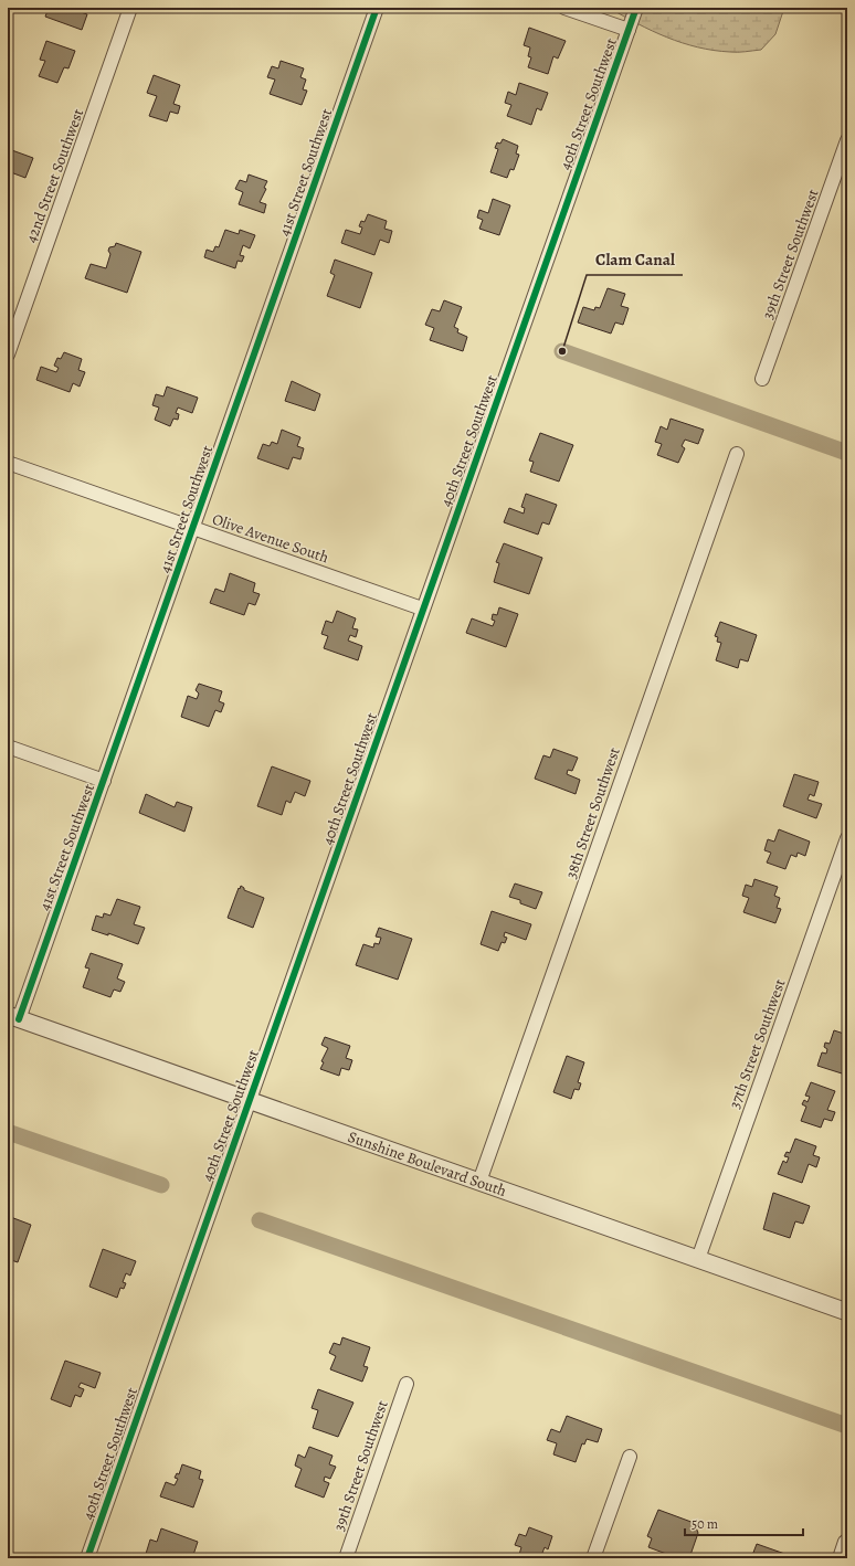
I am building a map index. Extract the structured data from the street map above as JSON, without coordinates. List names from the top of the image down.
{
  "streets": {
    "street": [
      "40th Street Southwest",
      "41st Street Southwest",
      "42nd Street Southwest",
      "39th Street Southwest",
      "Olive Avenue South",
      "38th Street Southwest",
      "37th Street Southwest",
      "Sunshine Boulevard South"
    ]
  },
  "crossings": [
    ["40th Street Southwest", "Olive Avenue South"],
    ["40th Street Southwest", "Sunshine Boulevard South"],
    ["41st Street Southwest", "Olive Avenue South"],
    ["41st Street Southwest", "Sunshine Boulevard South"],
    ["38th Street Southwest", "Sunshine Boulevard South"],
    ["37th Street Southwest", "Sunshine Boulevard South"]
  ],
  "places": ["Clam Canal"],
  "scale_bar": "50 m"
}
